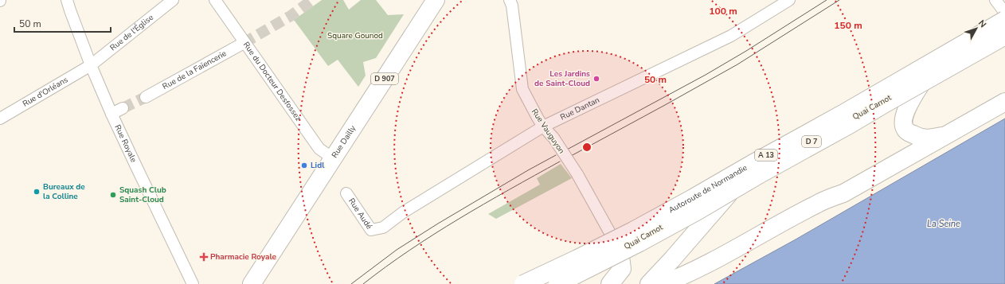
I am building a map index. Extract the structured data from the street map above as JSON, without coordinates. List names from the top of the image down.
{
  "streets": {
    "main road": [
      "D 907",
      "Quai Carnot",
      "Rue Dailly",
      "D 7",
      "A 13",
      "Autoroute de Normandie"
    ],
    "street": [
      "Rue de l'Église",
      "Rue de la Faïencerie",
      "Rue du Docteur Desfossez",
      "Rue d'Orléans",
      "Rue Dantan",
      "Rue Vauguyon",
      "Rue Royale",
      "Rue Audé"
    ]
  },
  "crossings": [
    ["Rue de l'Église", "Rue d'Orléans"],
    ["Rue de l'Église", "Rue Royale"],
    ["Rue de la Faïencerie", "Rue du Docteur Desfossez"],
    ["Rue du Docteur Desfossez", "Rue Dailly"],
    ["Rue d'Orléans", "Rue Royale"],
    ["Quai Carnot", "Rue Vauguyon"],
    ["Quai Carnot", "Autoroute de Normandie"],
    ["Rue Dantan", "Rue Vauguyon"],
    ["Rue Dantan", "Rue Audé"]
  ],
  "water": ["La Seine"],
  "parks": ["Square Gounod"],
  "places": {
    "other": [
      "Les Jardins de Saint-Cloud",
      "Lidl",
      "Bureaux de la Colline",
      "Squash Club Saint-Cloud"
    ],
    "health": ["Pharmacie Royale"]
  },
  "scale_bar": "50 m",
  "north": "top right",
  "rings": ["100 m", "150 m", "50 m"]
}
